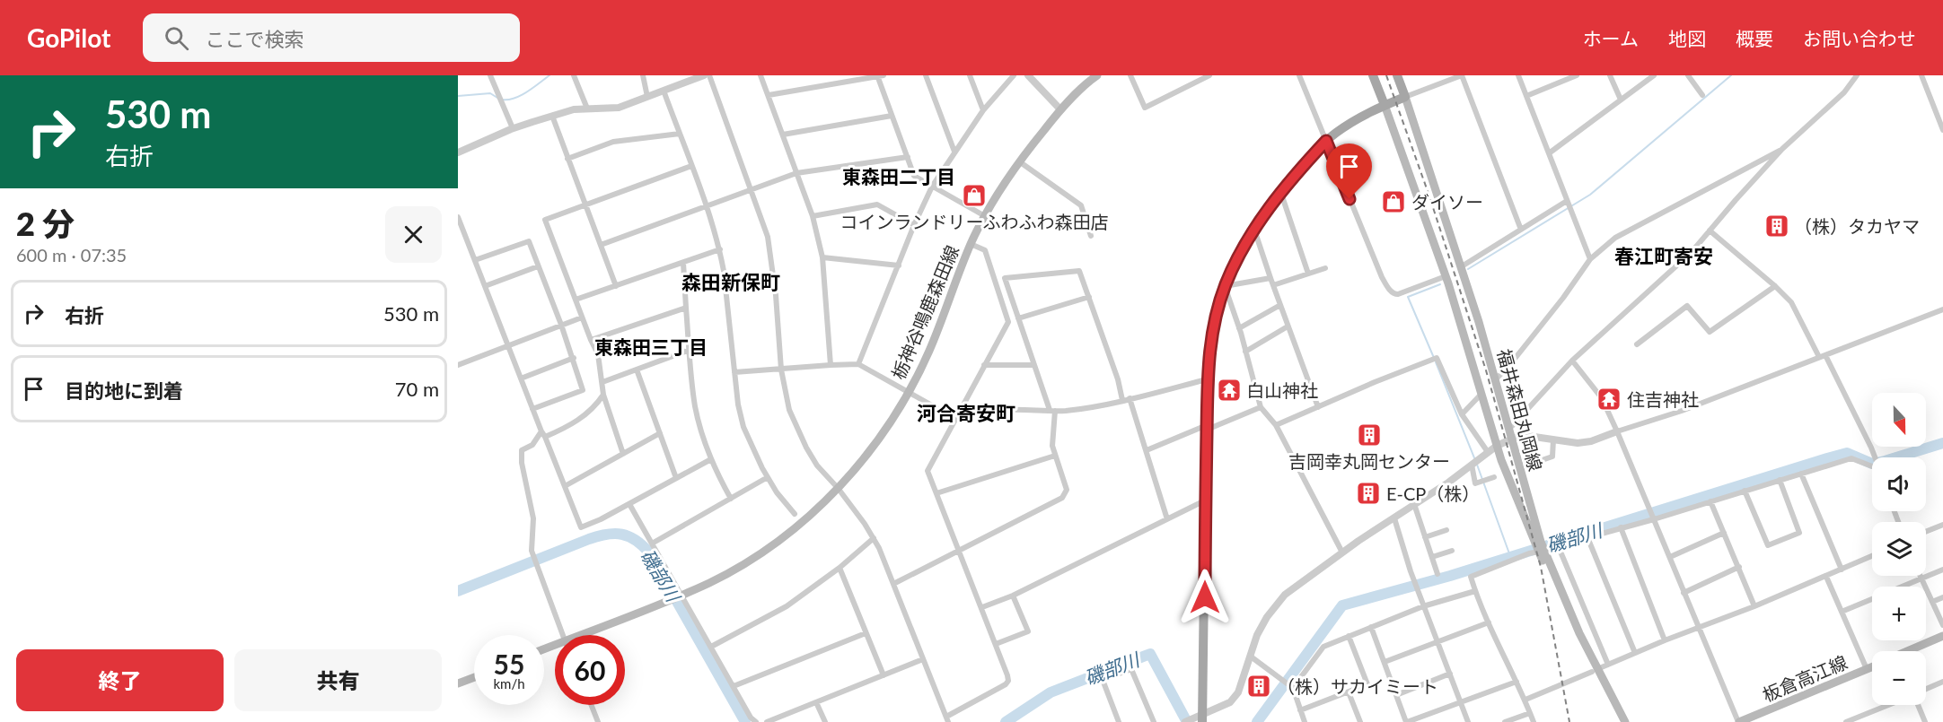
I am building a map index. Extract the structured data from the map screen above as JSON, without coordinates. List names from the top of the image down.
{
  "streets": {
    "main road": ["栃神谷鳴鹿森田線", "福井森田丸岡線", "板倉高江線"]
  },
  "districts": [
    "東森田二丁目",
    "春江町寄安",
    "森田新保町",
    "東森田三丁目",
    "河合寄安町"
  ],
  "water": ["磯部川"],
  "places": {
    "shop": ["コインランドリーふわふわ森田店", "ダイソー"],
    "building": [
      "（株）タカヤマ",
      "吉岡幸丸岡センター",
      "E-CP（株）",
      "（株）サカイミート"
    ],
    "temple": ["白山神社", "住吉神社"]
  },
  "north": "bottom",
  "page": {
    "header": "GoPilot",
    "search": "ここで検索",
    "nav": [
      "ホーム",
      "地図",
      "概要",
      "お問い合わせ"
    ],
    "turn": ["530 m", "右折"],
    "heading": ["2 分", "600 m · 07:35"],
    "list": [
      {
        "name": "右折",
        "value": "530 m"
      },
      {
        "name": "目的地に到着",
        "value": "70 m"
      }
    ],
    "map_buttons": ["+", "−"],
    "speed": "55 km/h",
    "limit": "60",
    "buttons": ["終了", "共有"]
  }
}
